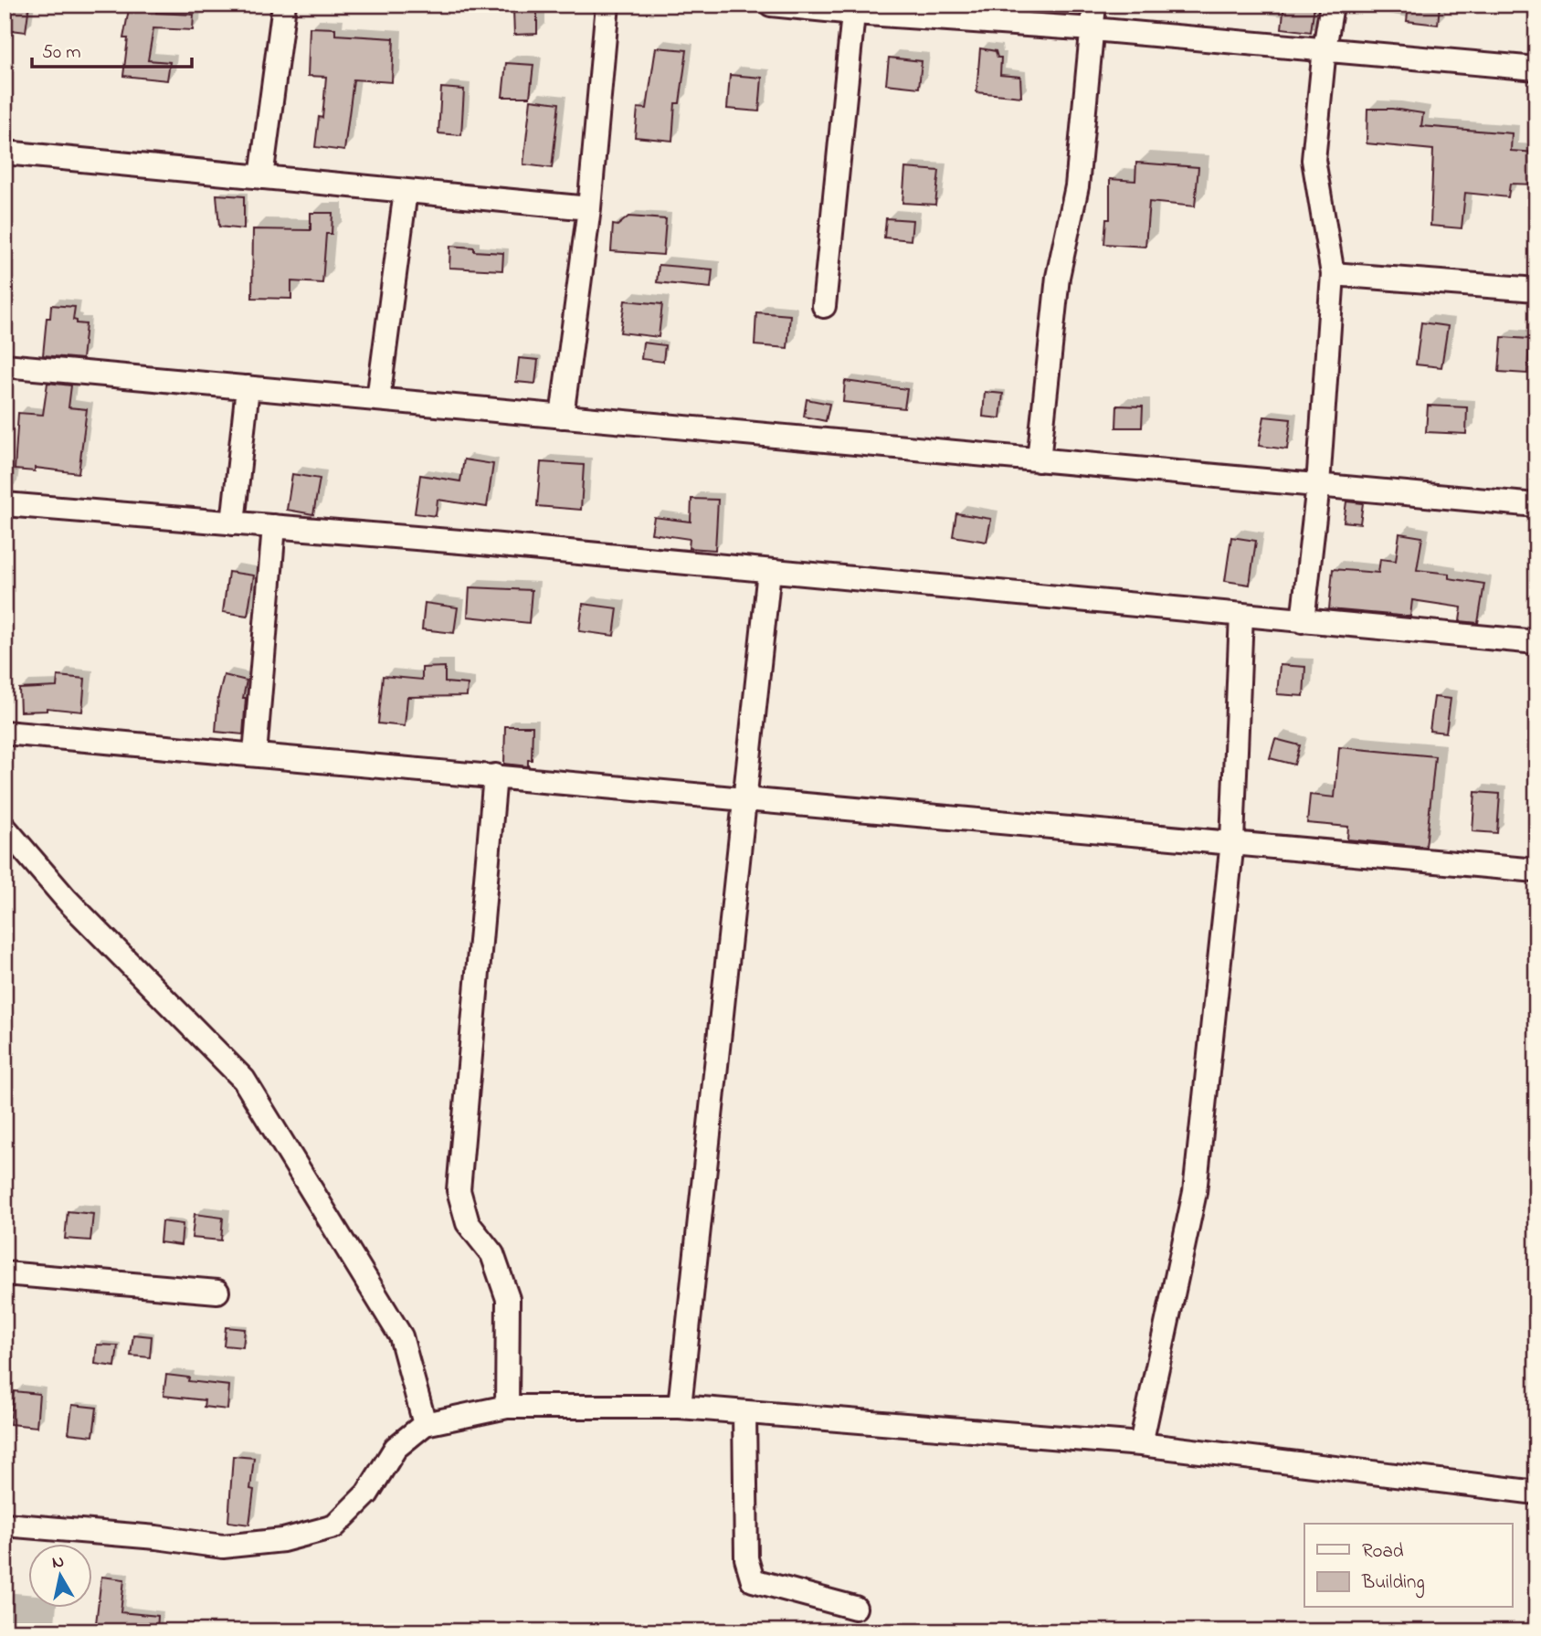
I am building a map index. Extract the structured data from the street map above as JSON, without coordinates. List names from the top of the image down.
{
  "legend": ["Road", "Building"],
  "scale_bar": "50 m",
  "north": "top"
}
